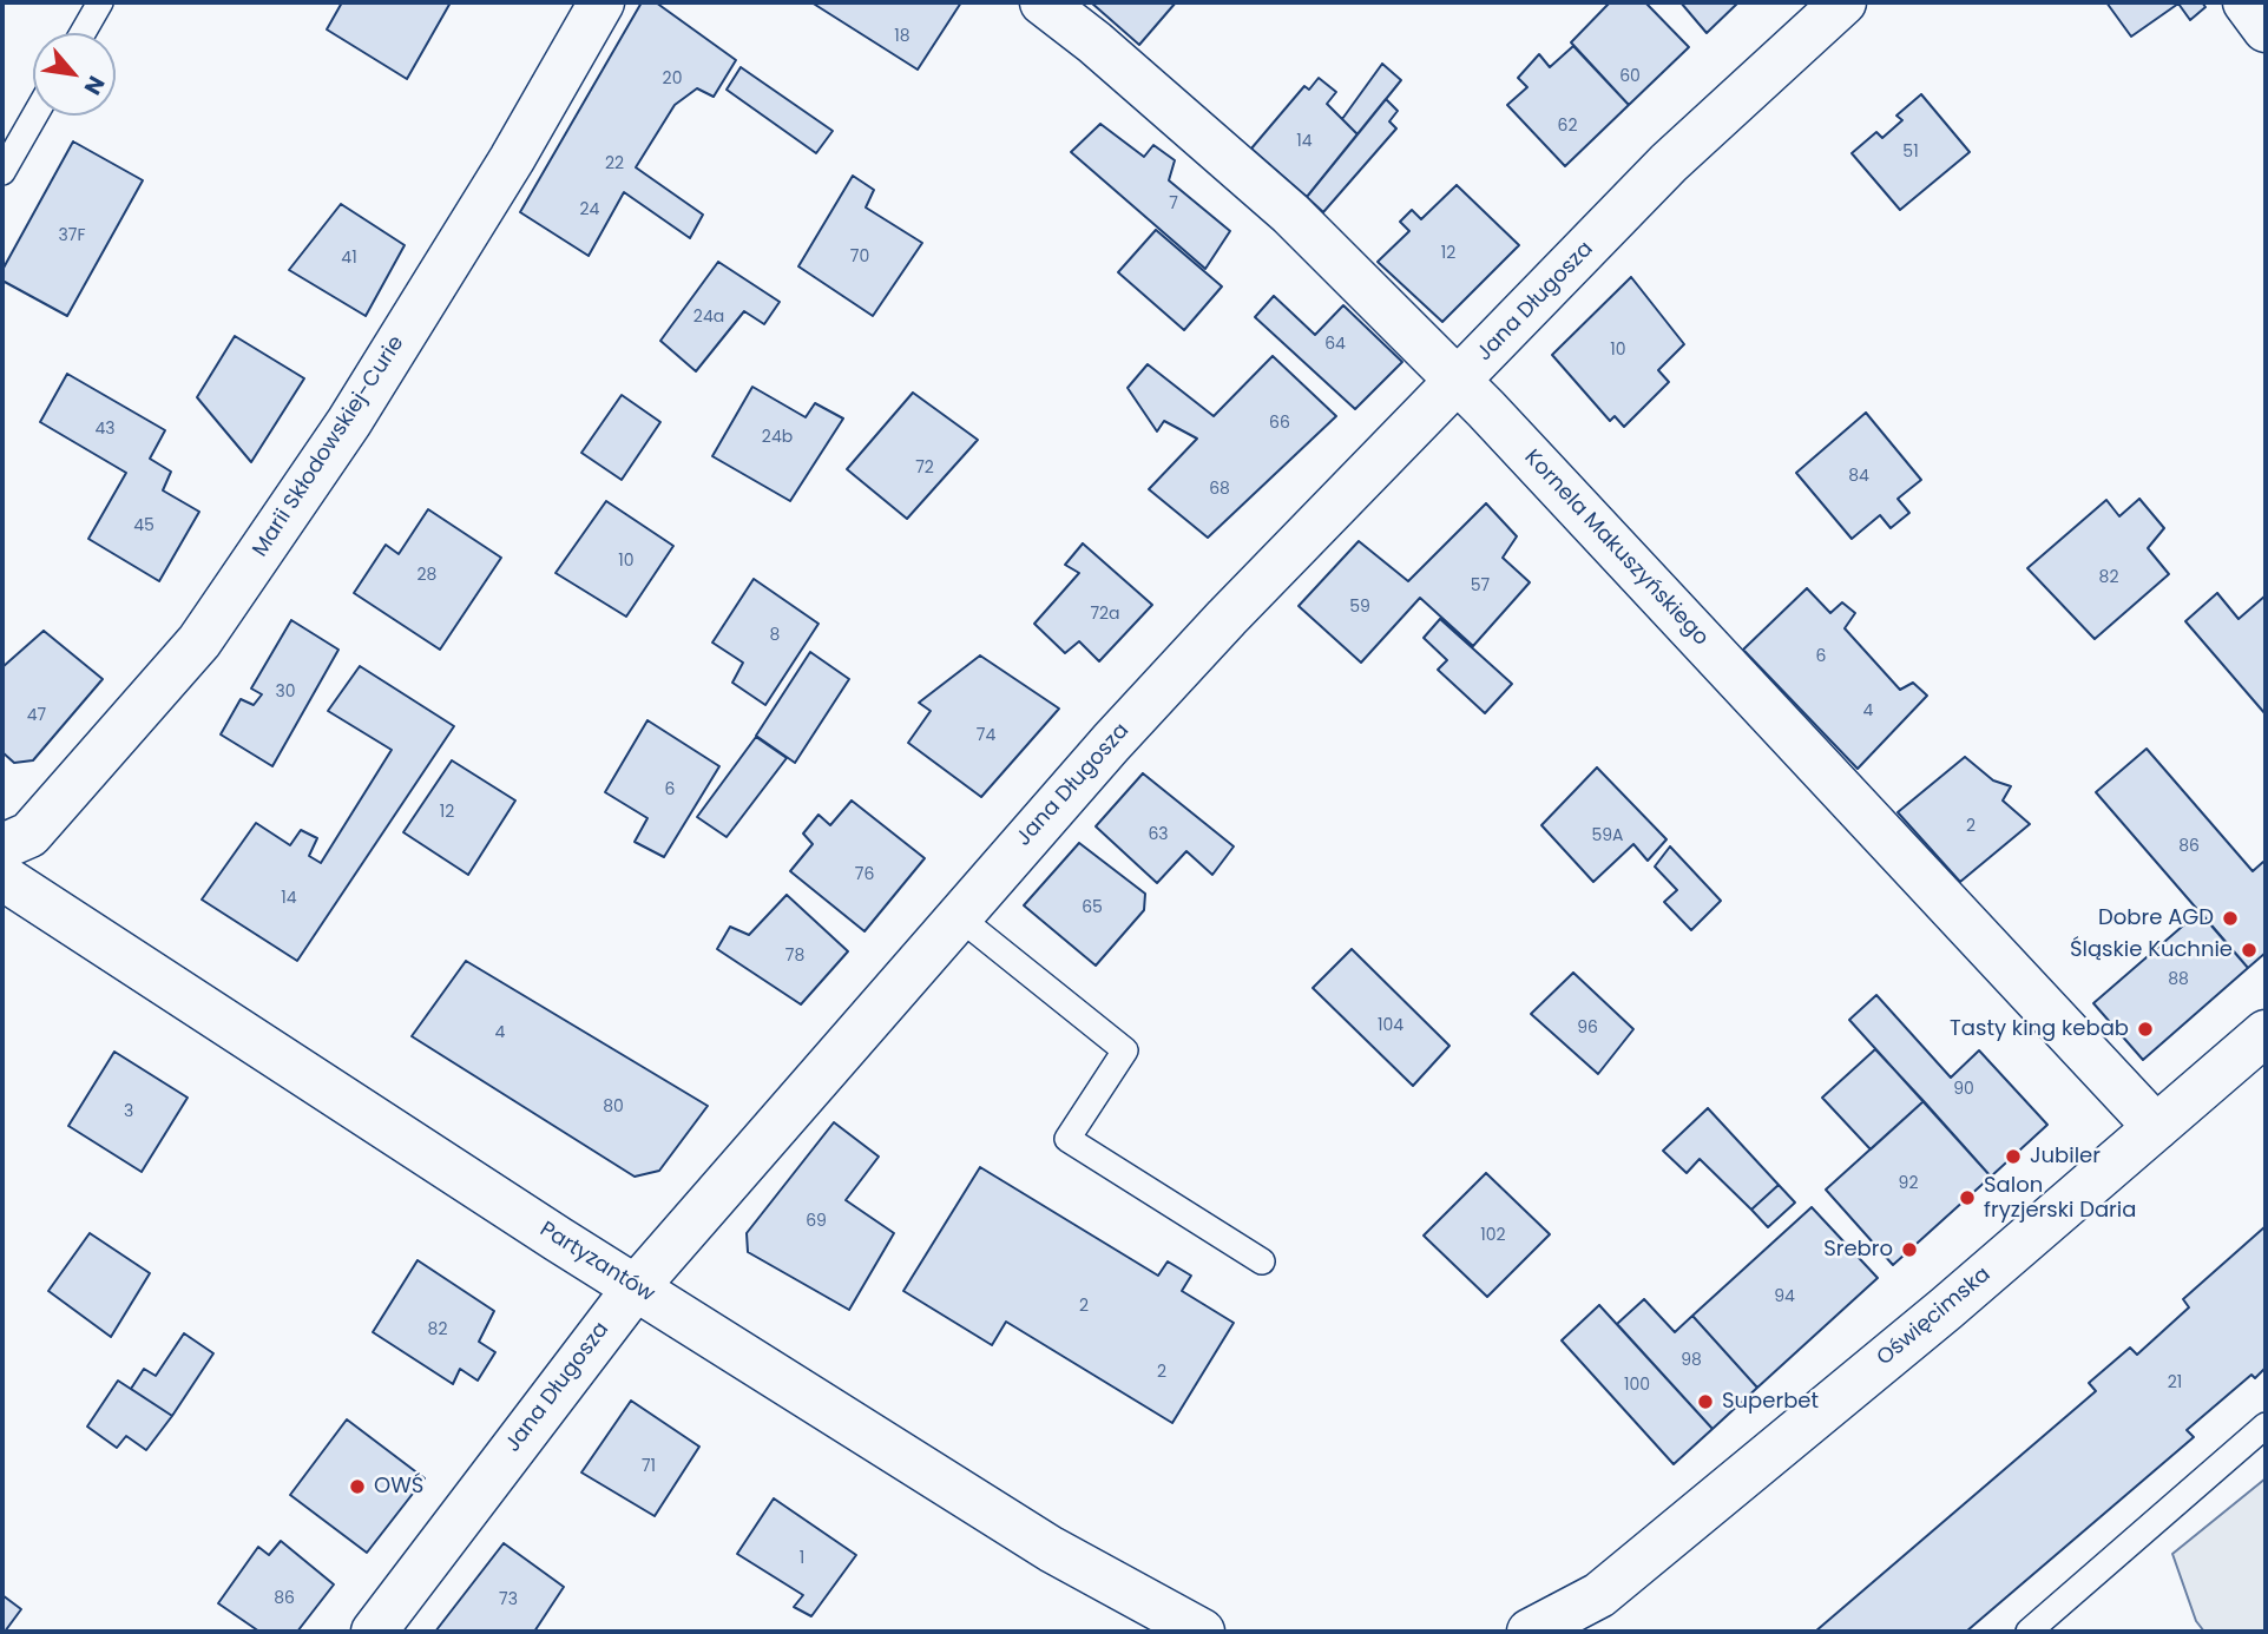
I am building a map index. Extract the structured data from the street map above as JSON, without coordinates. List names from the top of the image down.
{
  "streets": {
    "street": [
      "Jana Długosza",
      "Marii Skłodowskiej-Curie",
      "Kornela Makuszyńskiego",
      "Partyzantów",
      "Oświęcimska"
    ]
  },
  "crossings": [
    ["Jana Długosza", "Kornela Makuszyńskiego"],
    ["Jana Długosza", "Partyzantów"],
    ["Kornela Makuszyńskiego", "Oświęcimska"]
  ],
  "places": [
    "Dobre AGD",
    "Śląskie Kuchnie",
    "Tasty king kebab",
    "Jubiler",
    "Salon fryzjerski Daria",
    "Srebro",
    "Superbet",
    "OWŚ"
  ],
  "house_numbers": [
    "18",
    "60",
    "20",
    "62",
    "14",
    "51",
    "22",
    "7",
    "24",
    "37F",
    "12",
    "70",
    "41",
    "24a",
    "64",
    "10",
    "66",
    "43",
    "24b",
    "72",
    "84",
    "68",
    "45",
    "10",
    "28",
    "82",
    "57",
    "59",
    "72a",
    "8",
    "6",
    "30",
    "4",
    "47",
    "74",
    "6",
    "12",
    "2",
    "63",
    "59A",
    "86",
    "76",
    "14",
    "65",
    "78",
    "88",
    "104",
    "96",
    "4",
    "90",
    "80",
    "3",
    "92",
    "69",
    "102",
    "94",
    "2",
    "82",
    "98",
    "2",
    "21",
    "100",
    "71",
    "1",
    "86",
    "73"
  ],
  "north": "bottom right"
}
